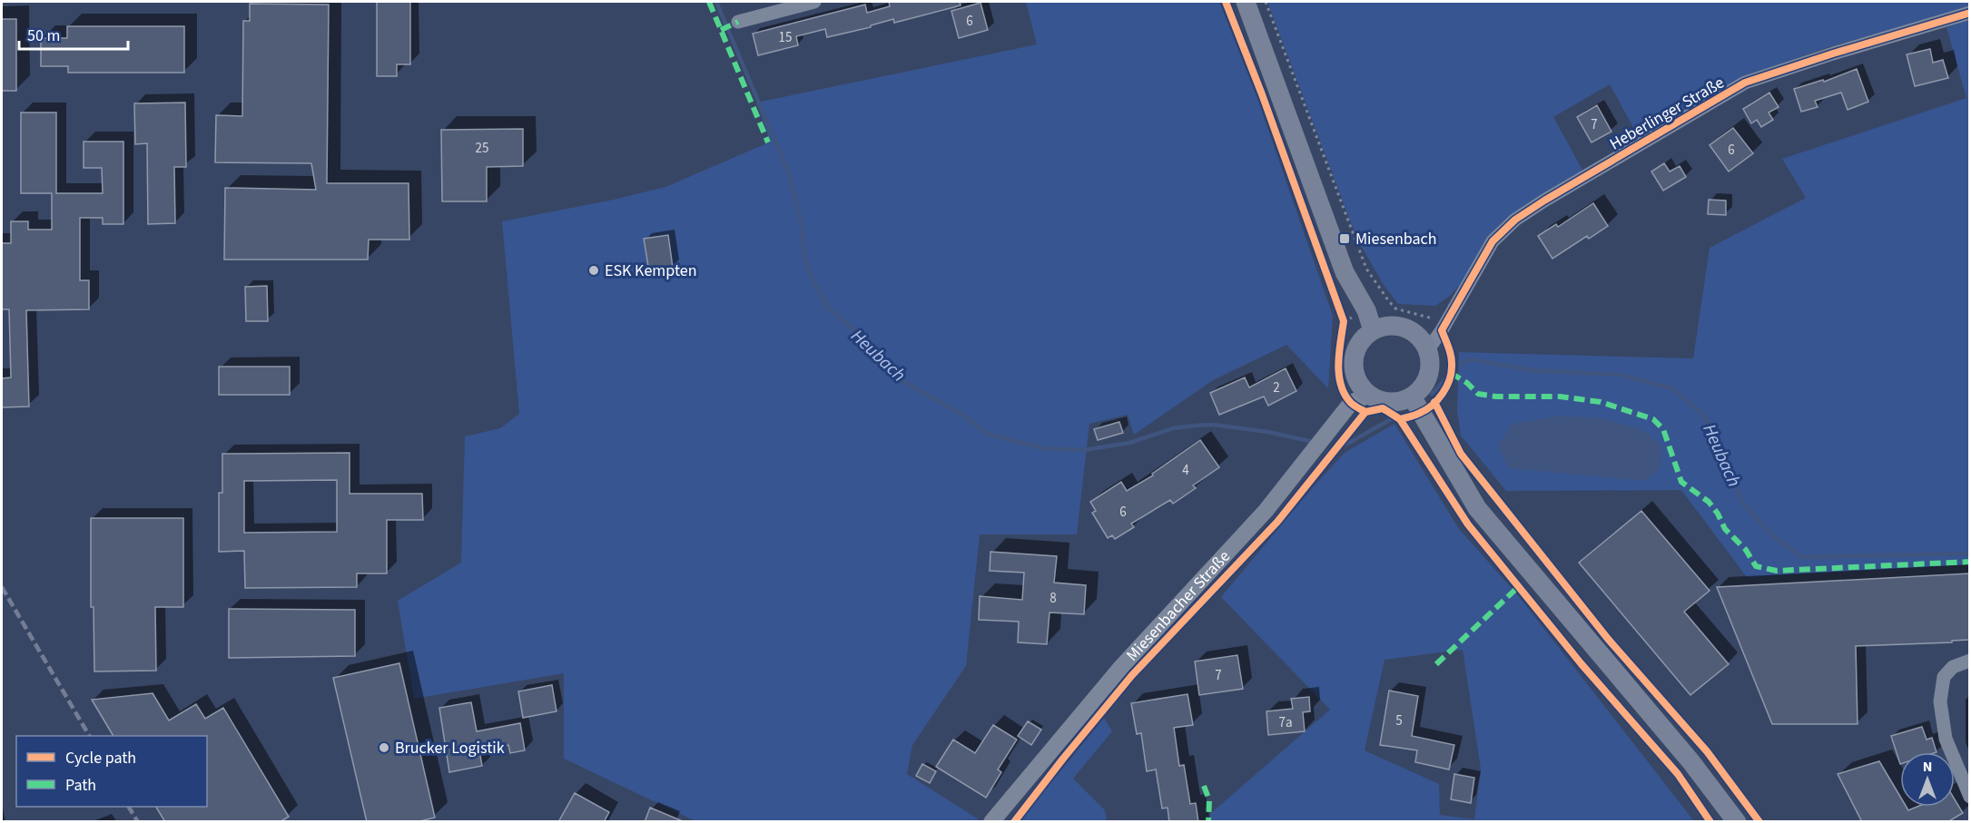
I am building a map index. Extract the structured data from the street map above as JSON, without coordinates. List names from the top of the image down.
{
  "streets": {
    "street": ["Heberlinger Straße", "Miesenbacher Straße"]
  },
  "crossings": [
    ["Heberlinger Straße", "Miesenbacher Straße"]
  ],
  "water": ["Heubach"],
  "places": {
    "transit": ["Miesenbach"],
    "other": ["ESK Kempten", "Brucker Logistik"]
  },
  "house_numbers": [
    "6",
    "15",
    "7",
    "25",
    "6",
    "2",
    "4",
    "6",
    "8",
    "7",
    "5",
    "7a"
  ],
  "legend": ["Cycle path", "Path"],
  "scale_bar": "50 m",
  "north": "top"
}
